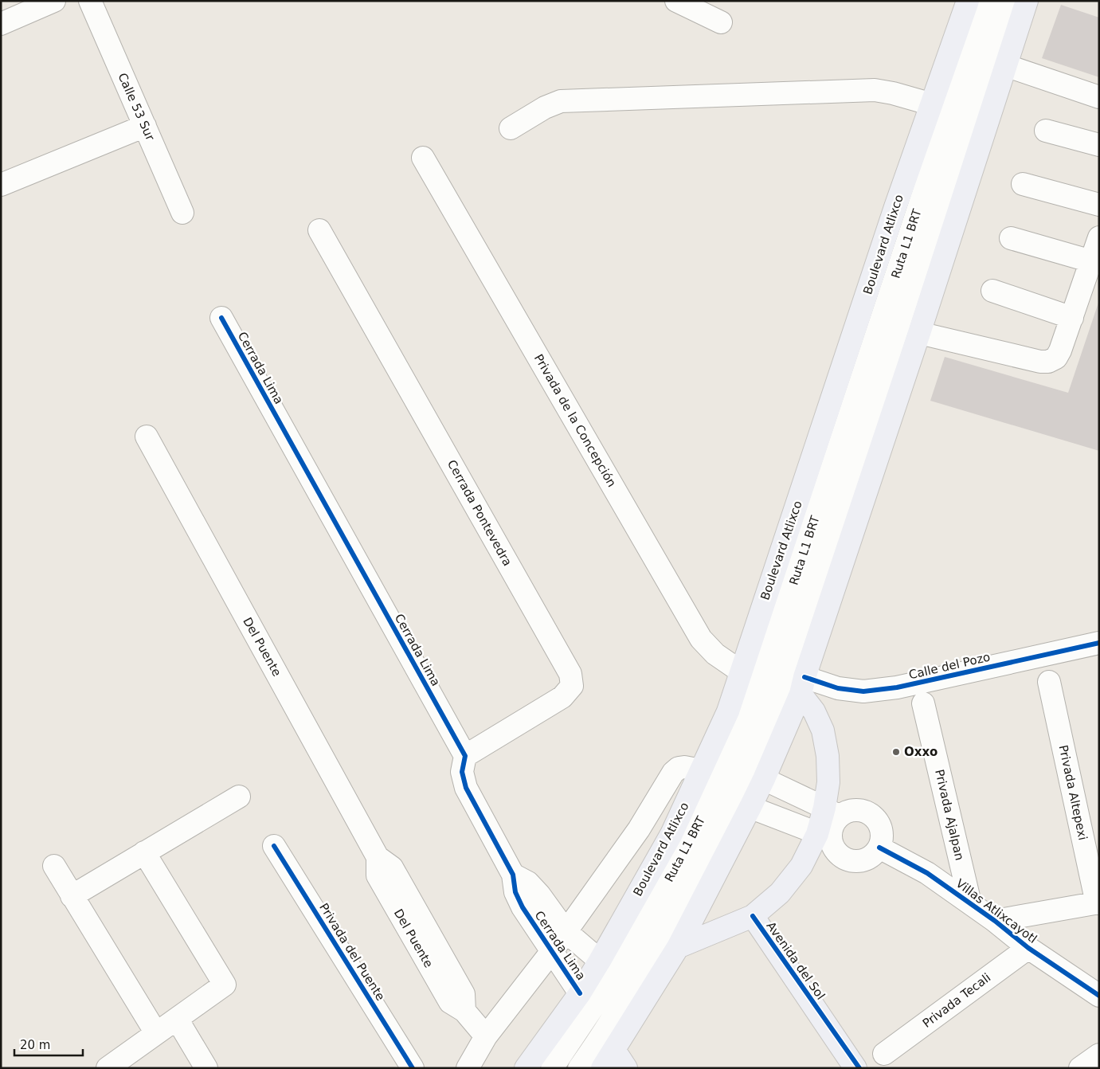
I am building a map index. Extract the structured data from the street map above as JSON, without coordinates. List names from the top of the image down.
{
  "streets": {
    "main road": ["Boulevard Atlixco", "Avenida del Sol"],
    "street": [
      "Calle 53 Sur",
      "Ruta L1 BRT",
      "Cerrada Lima",
      "Privada de la Concepción",
      "Cerrada Pontevedra",
      "Del Puente",
      "Calle del Pozo",
      "Privada Altepexi",
      "Privada Ajalpan",
      "Villas Atlixcayotl",
      "Privada del Puente",
      "Privada Tecali"
    ]
  },
  "crossings": [
    ["Boulevard Atlixco", "Cerrada Lima"],
    ["Boulevard Atlixco", "Privada de la Concepción"],
    ["Cerrada Lima", "Cerrada Pontevedra"],
    ["Privada Ajalpan", "Villas Atlixcayotl"],
    ["Villas Atlixcayotl", "Privada Tecali"]
  ],
  "places": ["Oxxo"],
  "scale_bar": "20 m"
}
